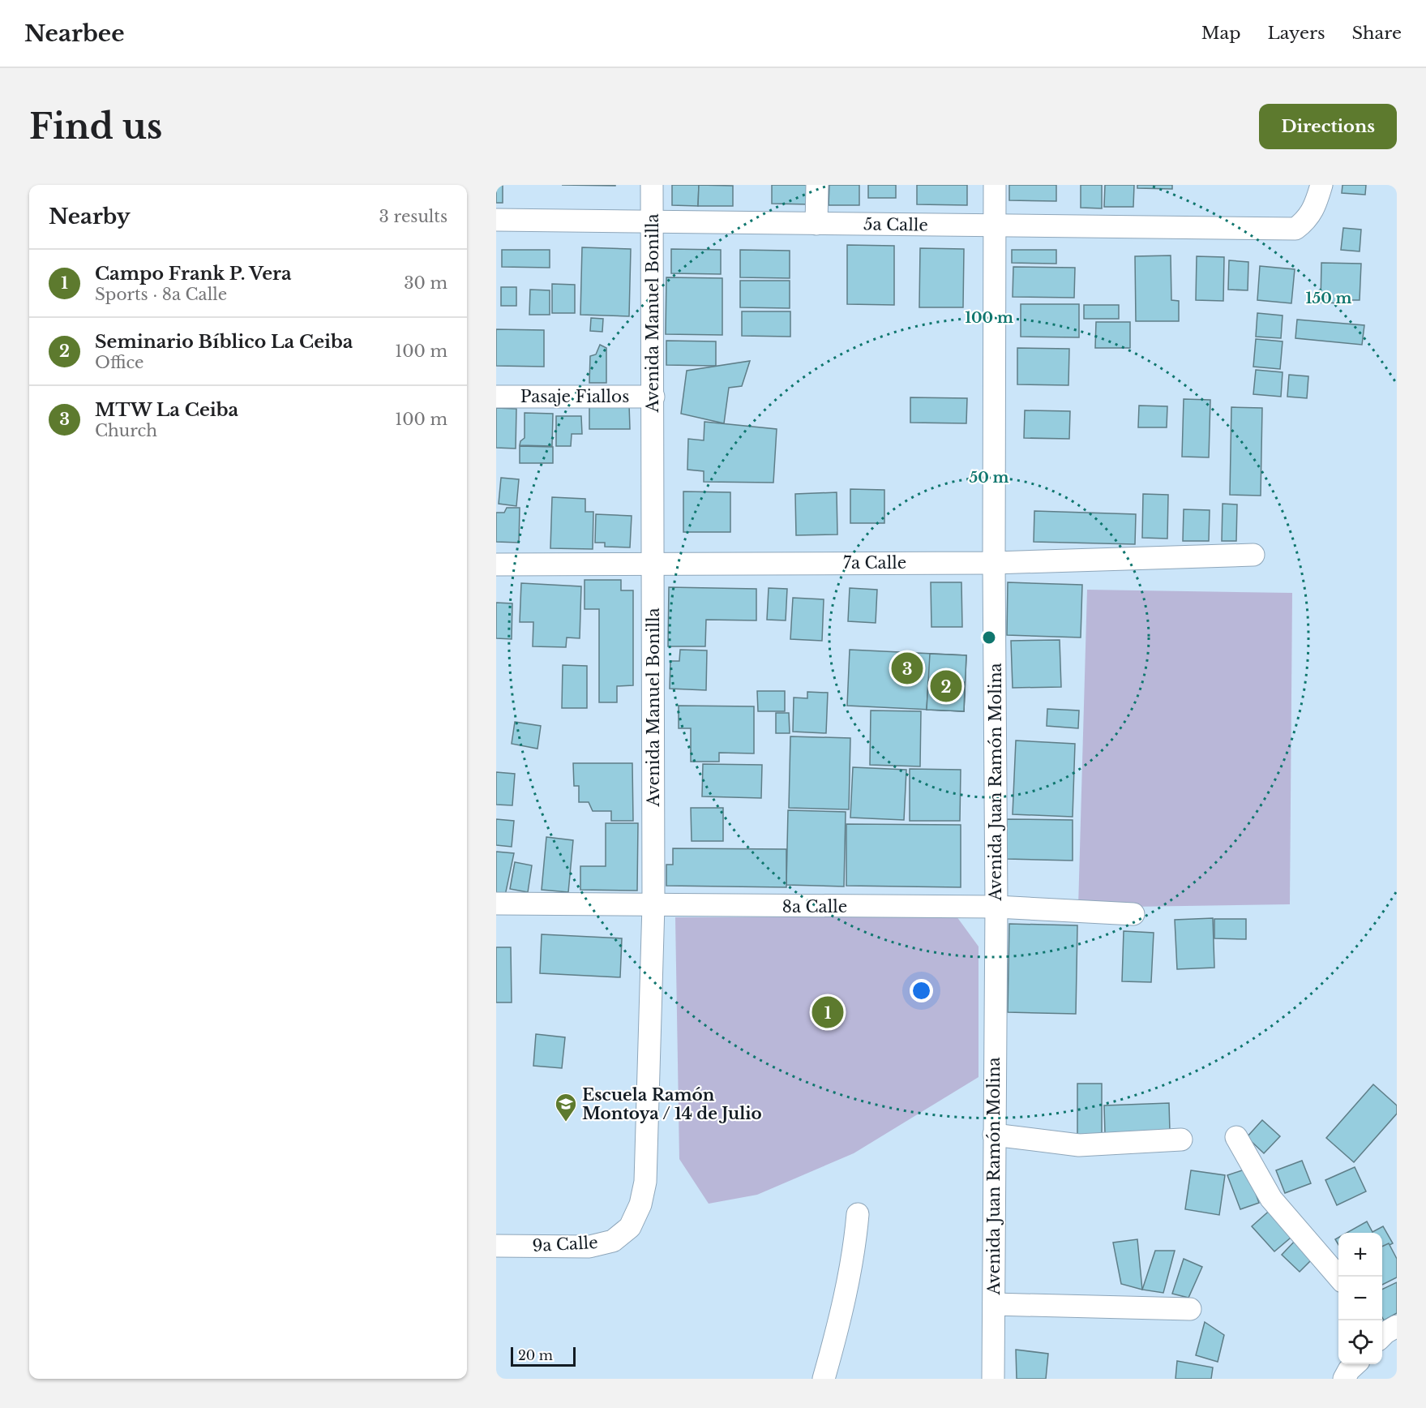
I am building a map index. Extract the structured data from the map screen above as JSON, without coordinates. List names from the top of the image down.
{
  "streets": {
    "street": [
      "5a Calle",
      "Avenida Manuel Bonilla",
      "Pasaje Fiallos",
      "7a Calle",
      "Avenida Juan Ramón Molina",
      "8a Calle",
      "9a Calle"
    ]
  },
  "crossings": [
    ["5a Calle", "Avenida Manuel Bonilla"],
    ["5a Calle", "Avenida Juan Ramón Molina"],
    ["Avenida Manuel Bonilla", "Pasaje Fiallos"],
    ["Avenida Manuel Bonilla", "7a Calle"],
    ["Avenida Manuel Bonilla", "8a Calle"],
    ["Avenida Manuel Bonilla", "9a Calle"],
    ["7a Calle", "Avenida Juan Ramón Molina"],
    ["Avenida Juan Ramón Molina", "8a Calle"]
  ],
  "places": {
    "school or university": ["Escuela Ramón Montoya / 14 de Julio"]
  },
  "scale_bar": "20 m",
  "page": {
    "header": "Nearbee",
    "nav": ["Map", "Layers", "Share"],
    "buttons": "Directions",
    "title": "Find us",
    "heading": ["Nearby", "3 results"],
    "list": [
      {
        "mark": "1",
        "name": "Campo Frank P. Vera",
        "note": "Sports · 8a Calle",
        "value": "30 m"
      },
      {
        "mark": "2",
        "name": "Seminario Bíblico La Ceiba",
        "note": "Office",
        "value": "100 m"
      },
      {
        "mark": "3",
        "name": "MTW La Ceiba",
        "note": "Church",
        "value": "100 m"
      }
    ],
    "pins": ["3", "2", "1"],
    "map_buttons": ["+", "−"],
    "scale": "20 m"
  },
  "rings": ["150 m", "100 m", "50 m"]
}
